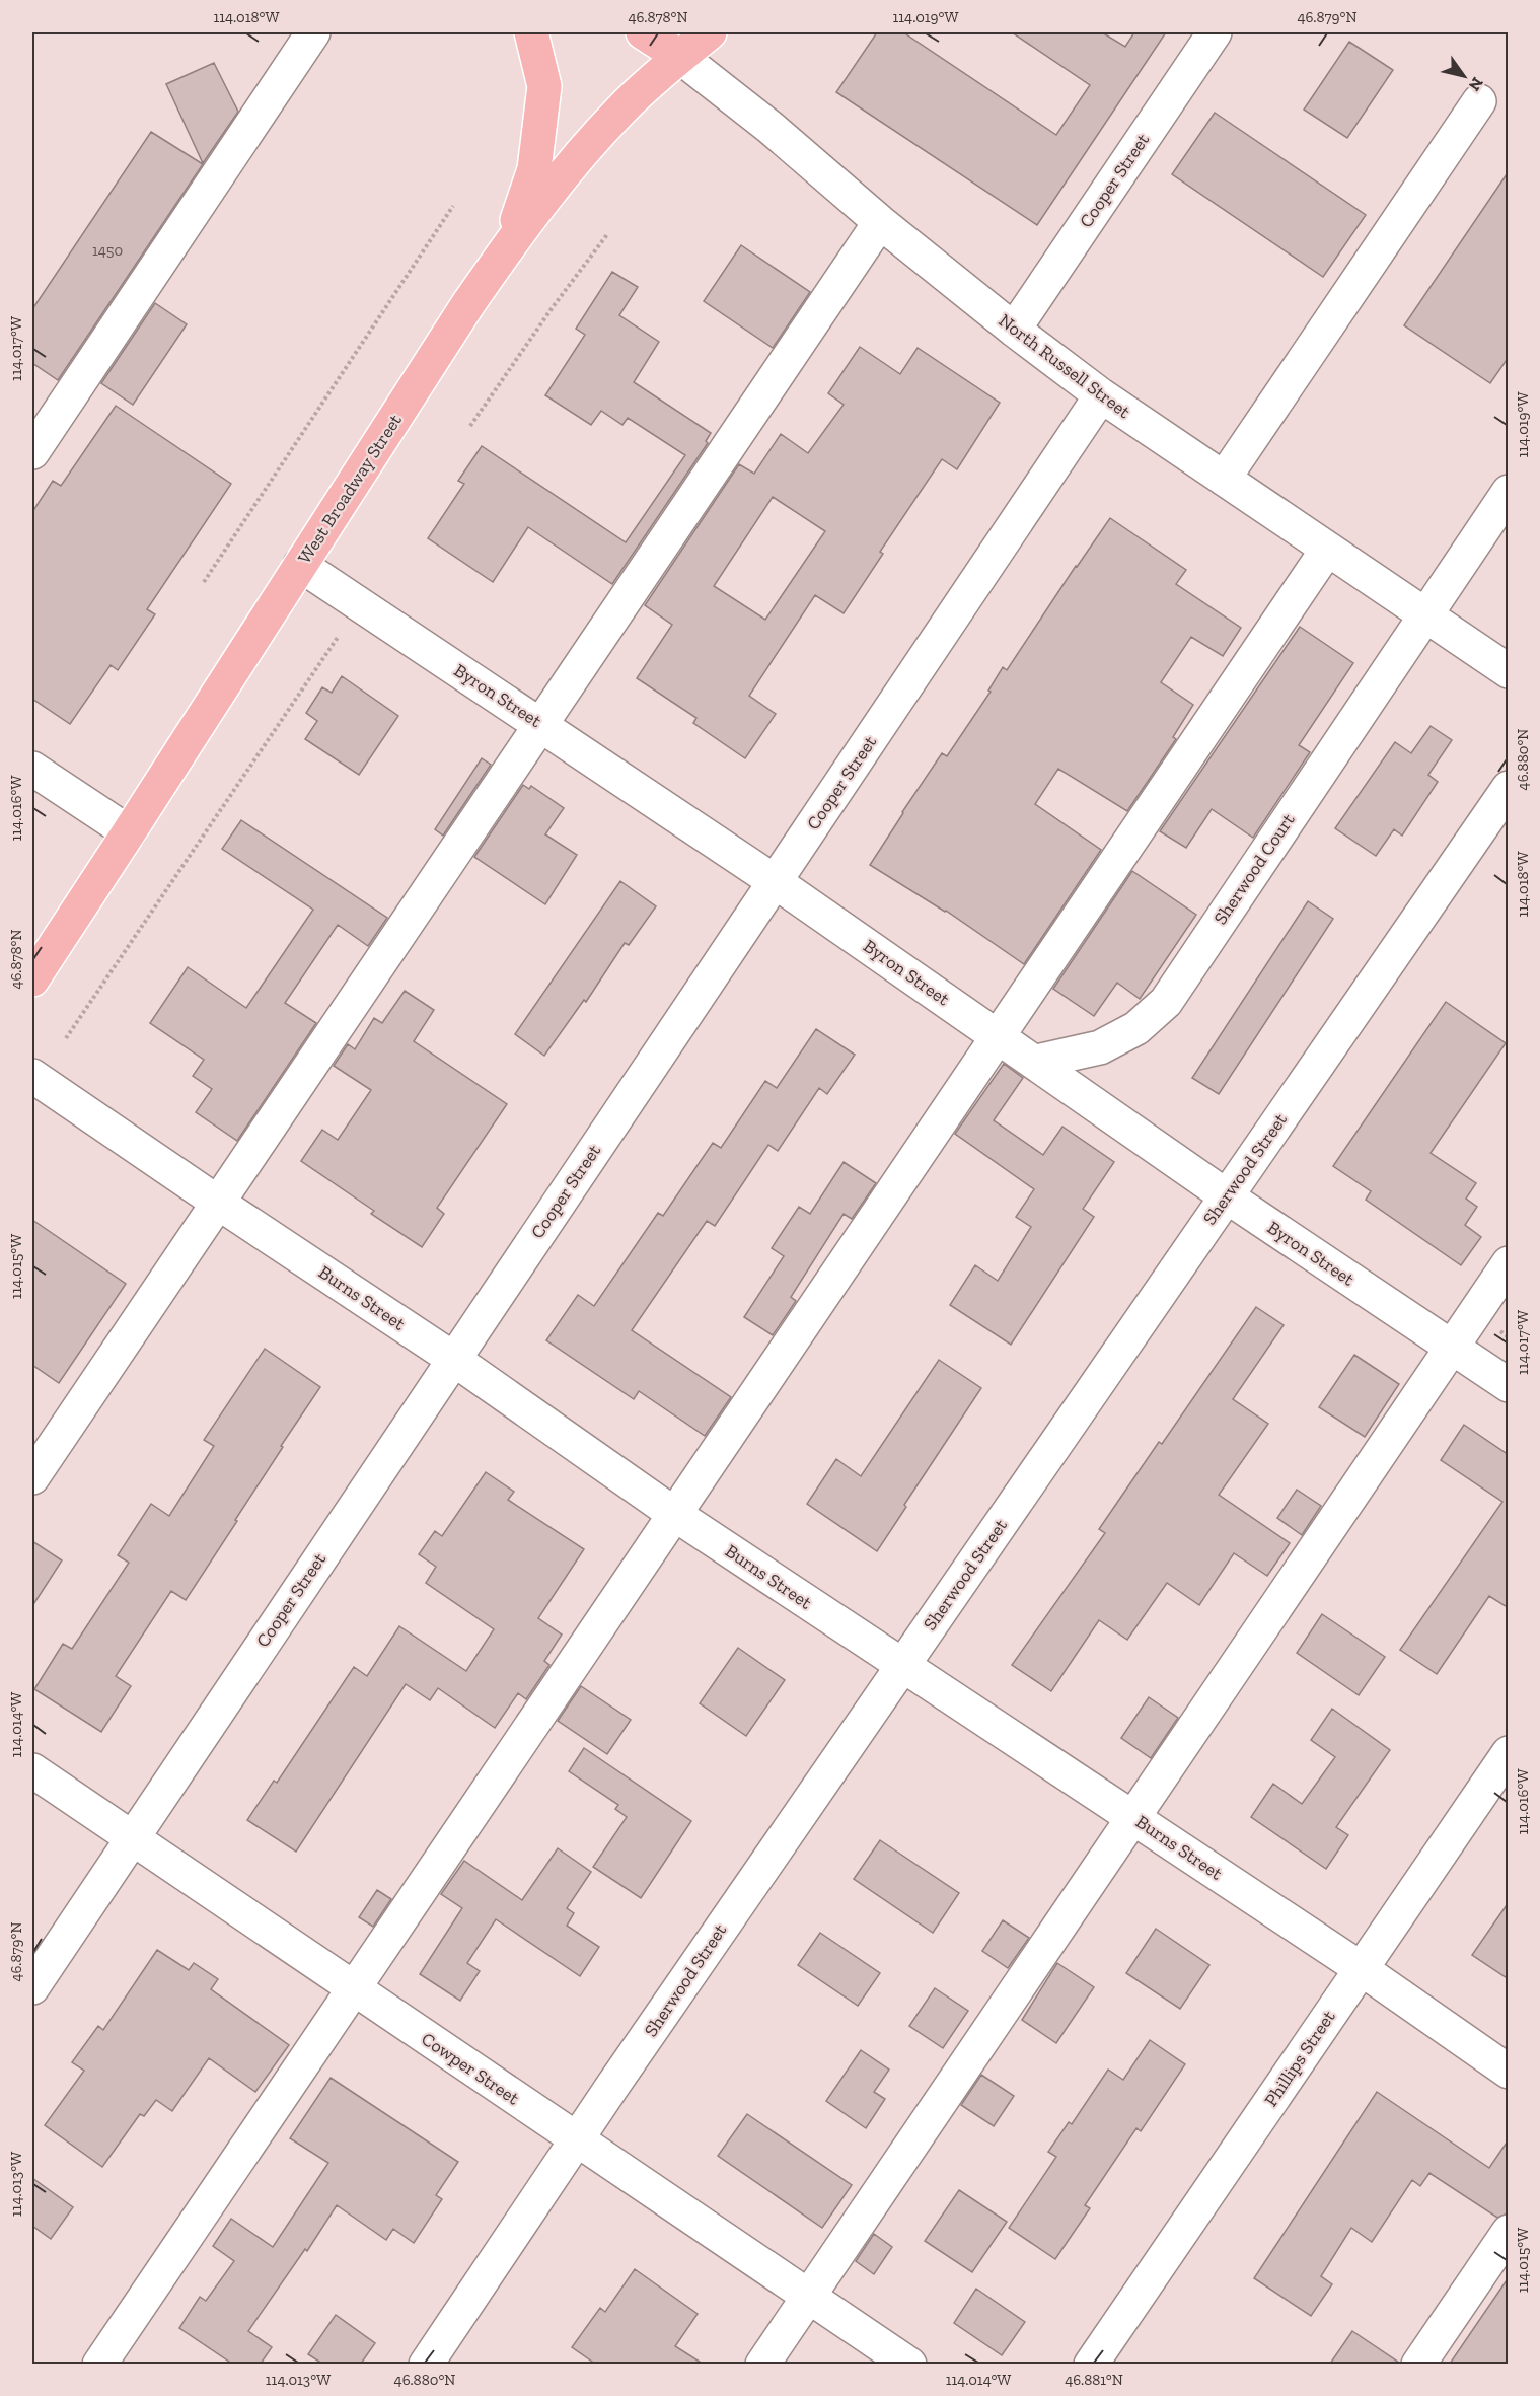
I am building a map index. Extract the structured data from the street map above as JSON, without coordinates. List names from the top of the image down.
{
  "streets": {
    "main road": ["North Russell Street", "West Broadway Street"],
    "street": [
      "Cooper Street",
      "Byron Street",
      "Sherwood Court",
      "Sherwood Street",
      "Burns Street",
      "Phillips Street",
      "Cowper Street"
    ]
  },
  "crossings": [
    ["Cooper Street", "North Russell Street"],
    ["Cooper Street", "Byron Street"],
    ["Cooper Street", "Burns Street"],
    ["Cooper Street", "Cowper Street"],
    ["North Russell Street", "West Broadway Street"],
    ["North Russell Street", "Sherwood Court"],
    ["West Broadway Street", "Byron Street"],
    ["Byron Street", "Sherwood Court"],
    ["Byron Street", "Sherwood Street"],
    ["Sherwood Street", "Burns Street"],
    ["Sherwood Street", "Cowper Street"],
    ["Burns Street", "Phillips Street"]
  ],
  "house_numbers": ["1450"],
  "north": "bottom right",
  "coordinates": [
    "114.018°W",
    "46.878°N",
    "114.019°W",
    "46.879°N",
    "114.017°W",
    "46.880°N",
    "114.016°W",
    "114.015°W",
    "114.014°W",
    "114.013°W",
    "46.881°N"
  ]
}
